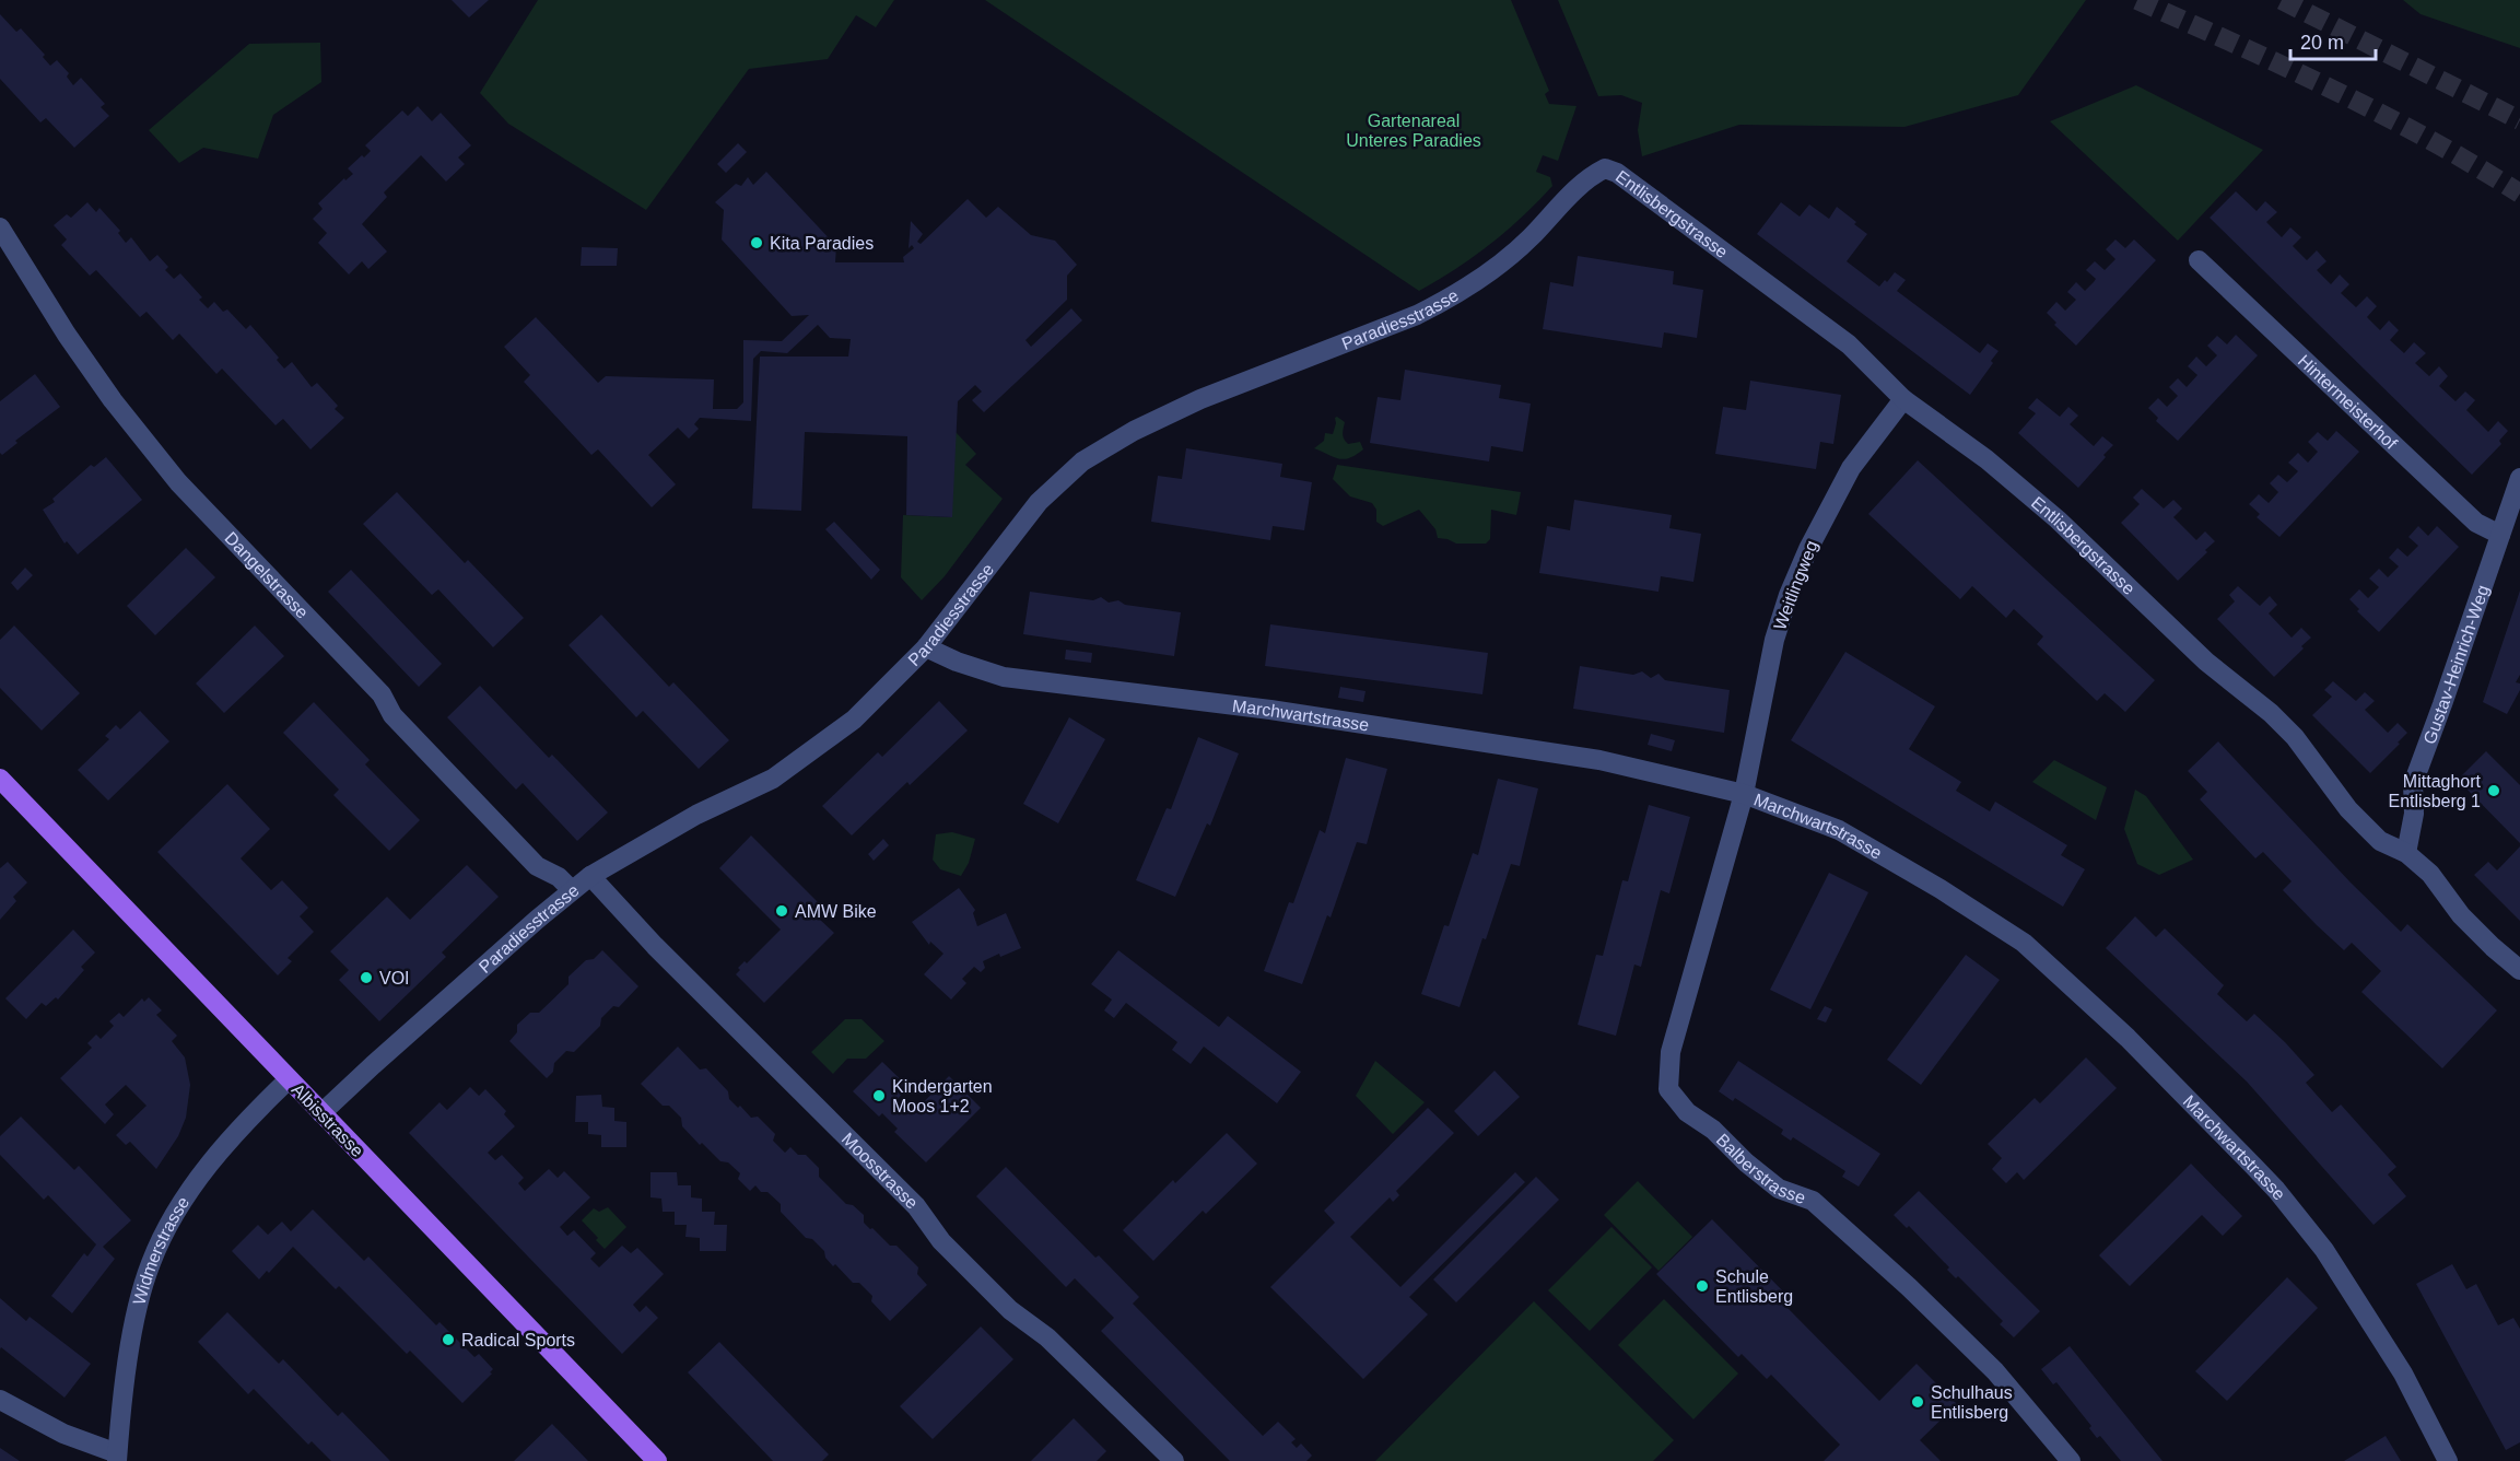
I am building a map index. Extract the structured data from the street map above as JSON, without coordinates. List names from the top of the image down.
{
  "streets": {
    "main road": ["Albisstrasse"],
    "street": [
      "Entlisbergstrasse",
      "Paradiesstrasse",
      "Hintermeisterhof",
      "Dangelstrasse",
      "Weitlingweg",
      "Gustav-Heinrich-Weg",
      "Marchwartstrasse",
      "Balberstrasse",
      "Moosstrasse",
      "Widmerstrasse"
    ]
  },
  "crossings": [
    ["Entlisbergstrasse", "Paradiesstrasse"],
    ["Entlisbergstrasse", "Weitlingweg"],
    ["Entlisbergstrasse", "Gustav-Heinrich-Weg"],
    ["Paradiesstrasse", "Dangelstrasse"],
    ["Paradiesstrasse", "Marchwartstrasse"],
    ["Paradiesstrasse", "Albisstrasse"],
    ["Paradiesstrasse", "Moosstrasse"],
    ["Hintermeisterhof", "Gustav-Heinrich-Weg"],
    ["Weitlingweg", "Marchwartstrasse"],
    ["Weitlingweg", "Balberstrasse"],
    ["Marchwartstrasse", "Balberstrasse"],
    ["Albisstrasse", "Widmerstrasse"]
  ],
  "parks": ["Gartenareal Unteres Paradies"],
  "places": [
    "Kita Paradies",
    "Mittaghort Entlisberg 1",
    "AMW Bike",
    "VOI",
    "Kindergarten Moos 1+2",
    "Schule Entlisberg",
    "Radical Sports",
    "Schulhaus Entlisberg"
  ],
  "scale_bar": "20 m"
}
